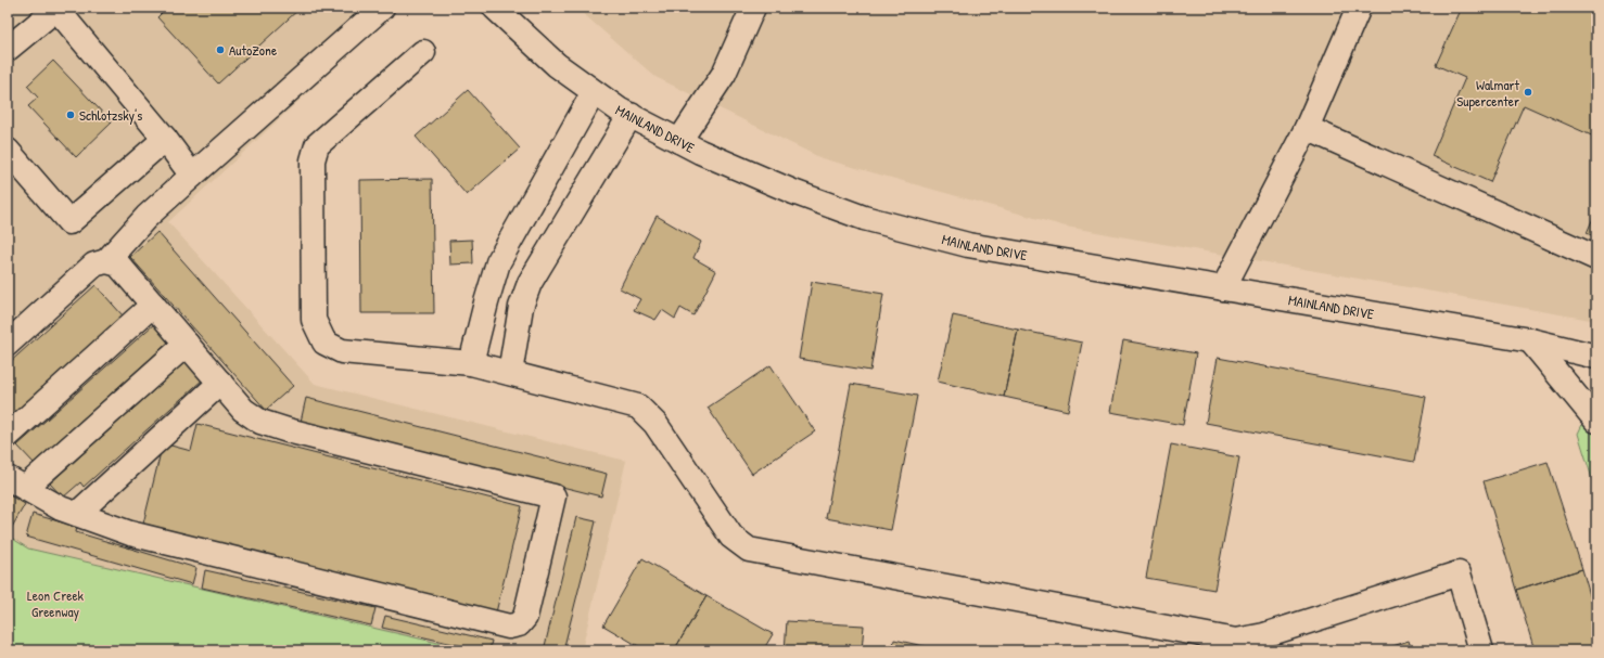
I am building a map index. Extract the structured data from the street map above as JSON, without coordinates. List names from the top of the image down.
{
  "streets": {
    "street": ["MAINLAND DRIVE"]
  },
  "parks": ["Leon Creek Greenway"],
  "places": ["AutoZone", "Walmart Supercenter", "Schlotzsky's"]
}
